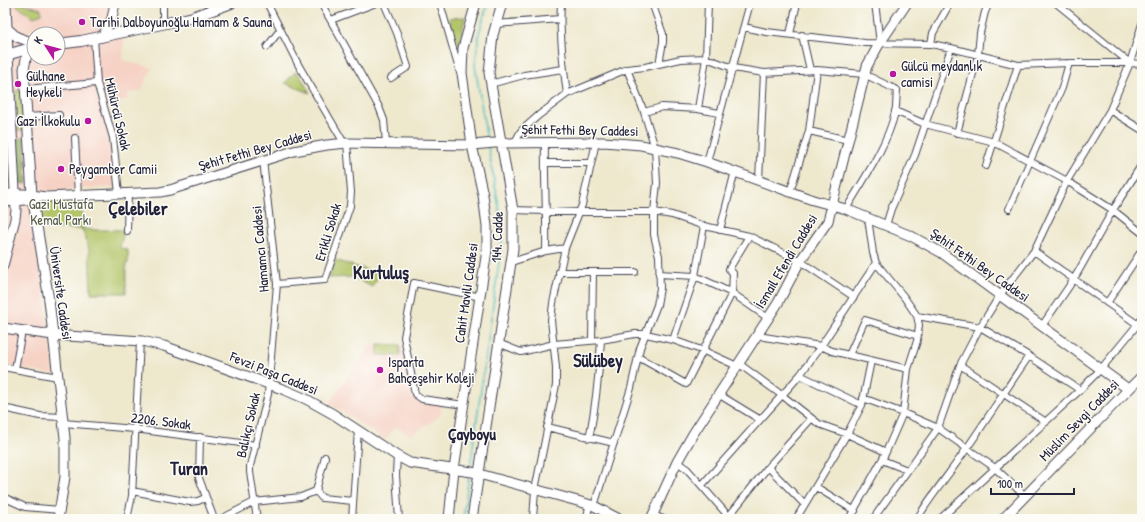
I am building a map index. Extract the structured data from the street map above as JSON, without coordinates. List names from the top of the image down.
{
  "streets": {
    "street": [
      "Mühürcü Sokak",
      "Şehit Fethi Bey Caddesi",
      "Erikli Sokak",
      "144. Cadde",
      "Hamamcı Caddesi",
      "İsmail Efendi Caddesi",
      "Üniversite Caddesi",
      "Cahit Mavili Caddesi",
      "Fevzi Paşa Caddesi",
      "Müslim Sevgi Caddesi",
      "2206. Sokak",
      "Balıkçı Sokak"
    ]
  },
  "crossings": [
    ["Mühürcü Sokak", "Şehit Fethi Bey Caddesi"],
    ["Şehit Fethi Bey Caddesi", "Erikli Sokak"],
    ["Şehit Fethi Bey Caddesi", "144. Cadde"],
    ["Şehit Fethi Bey Caddesi", "Hamamcı Caddesi"],
    ["Şehit Fethi Bey Caddesi", "İsmail Efendi Caddesi"],
    ["Şehit Fethi Bey Caddesi", "Üniversite Caddesi"],
    ["Şehit Fethi Bey Caddesi", "Cahit Mavili Caddesi"],
    ["Şehit Fethi Bey Caddesi", "Müslim Sevgi Caddesi"],
    ["Erikli Sokak", "Hamamcı Caddesi"],
    ["144. Cadde", "Fevzi Paşa Caddesi"],
    ["Hamamcı Caddesi", "Fevzi Paşa Caddesi"],
    ["Hamamcı Caddesi", "Balıkçı Sokak"],
    ["Üniversite Caddesi", "Fevzi Paşa Caddesi"],
    ["Üniversite Caddesi", "2206. Sokak"],
    ["Cahit Mavili Caddesi", "Fevzi Paşa Caddesi"],
    ["Fevzi Paşa Caddesi", "Balıkçı Sokak"],
    ["2206. Sokak", "Balıkçı Sokak"]
  ],
  "districts": [
    "Çelebiler",
    "Kurtuluş",
    "Sülübey",
    "Çayboyu",
    "Turan"
  ],
  "parks": ["Gazi Mustafa Kemal Parkı"],
  "places": [
    "Tarihi Dalboyunoğlu Hamam & Sauna",
    "Gülcü meydanlık camisi",
    "Gülhane Heykeli",
    "Gazi İlkokulu",
    "Peygamber Camii",
    "Isparta Bahçeşehir Koleji"
  ],
  "scale_bar": "100 m",
  "north": "top left"
}
